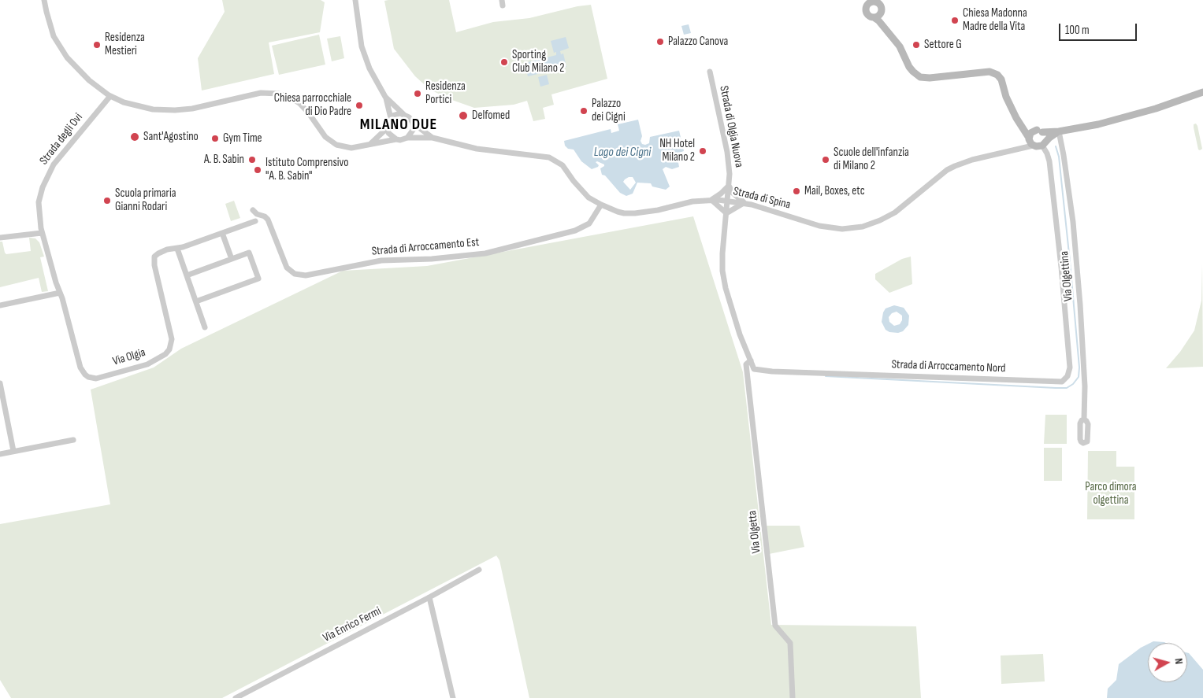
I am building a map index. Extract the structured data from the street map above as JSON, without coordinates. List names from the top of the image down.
{
  "streets": {
    "street": [
      "Strada di Olgia Nuova",
      "Strada degli Ovi",
      "Strada di Spina",
      "Strada di Arroccamento Est",
      "Via Olgettina",
      "Via Olgia",
      "Strada di Arroccamento Nord",
      "Via Olgetta",
      "Via Enrico Fermi"
    ]
  },
  "crossings": [
    ["Strada di Olgia Nuova", "Strada di Spina"],
    ["Strada degli Ovi", "Via Olgia"],
    ["Strada di Spina", "Strada di Arroccamento Est"],
    ["Strada di Spina", "Strada di Arroccamento Nord"],
    ["Strada di Arroccamento Nord", "Via Olgetta"]
  ],
  "districts": ["MILANO DUE"],
  "water": ["Lago dei Cigni"],
  "parks": ["Parco dimora olgettina"],
  "places": [
    "Chiesa Madonna Madre della Vita",
    "Palazzo Canova",
    "Residenza Mestieri",
    "Settore G",
    "Sporting Club Milano 2",
    "Residenza Portici",
    "Chiesa parrocchiale di Dio Padre",
    "Palazzo dei Cigni",
    "Delfomed",
    "Sant'Agostino",
    "Gym Time",
    "NH Hotel Milano 2",
    "A. B. Sabin",
    "Scuole dell'infanzia di Milano 2",
    "Istituto Comprensivo \"A. B. Sabin\"",
    "Mail, Boxes, etc",
    "Scuola primaria Gianni Rodari"
  ],
  "scale_bar": "100 m",
  "north": "right"
}
